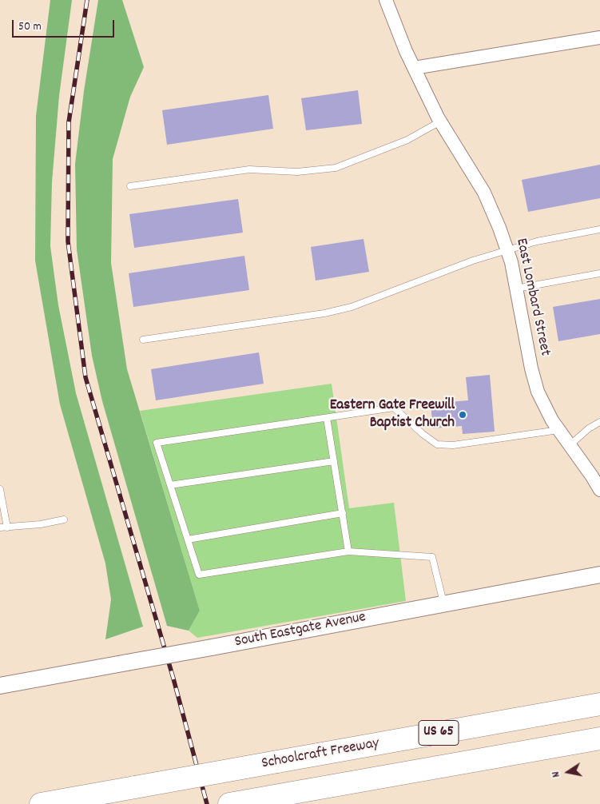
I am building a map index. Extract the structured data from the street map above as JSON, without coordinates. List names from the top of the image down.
{
  "streets": {
    "highway": ["US 65", "Schoolcraft Freeway"],
    "street": ["East Lombard Street", "South Eastgate Avenue"]
  },
  "places": ["Eastern Gate Freewill Baptist Church"],
  "scale_bar": "50 m",
  "north": "left"
}
